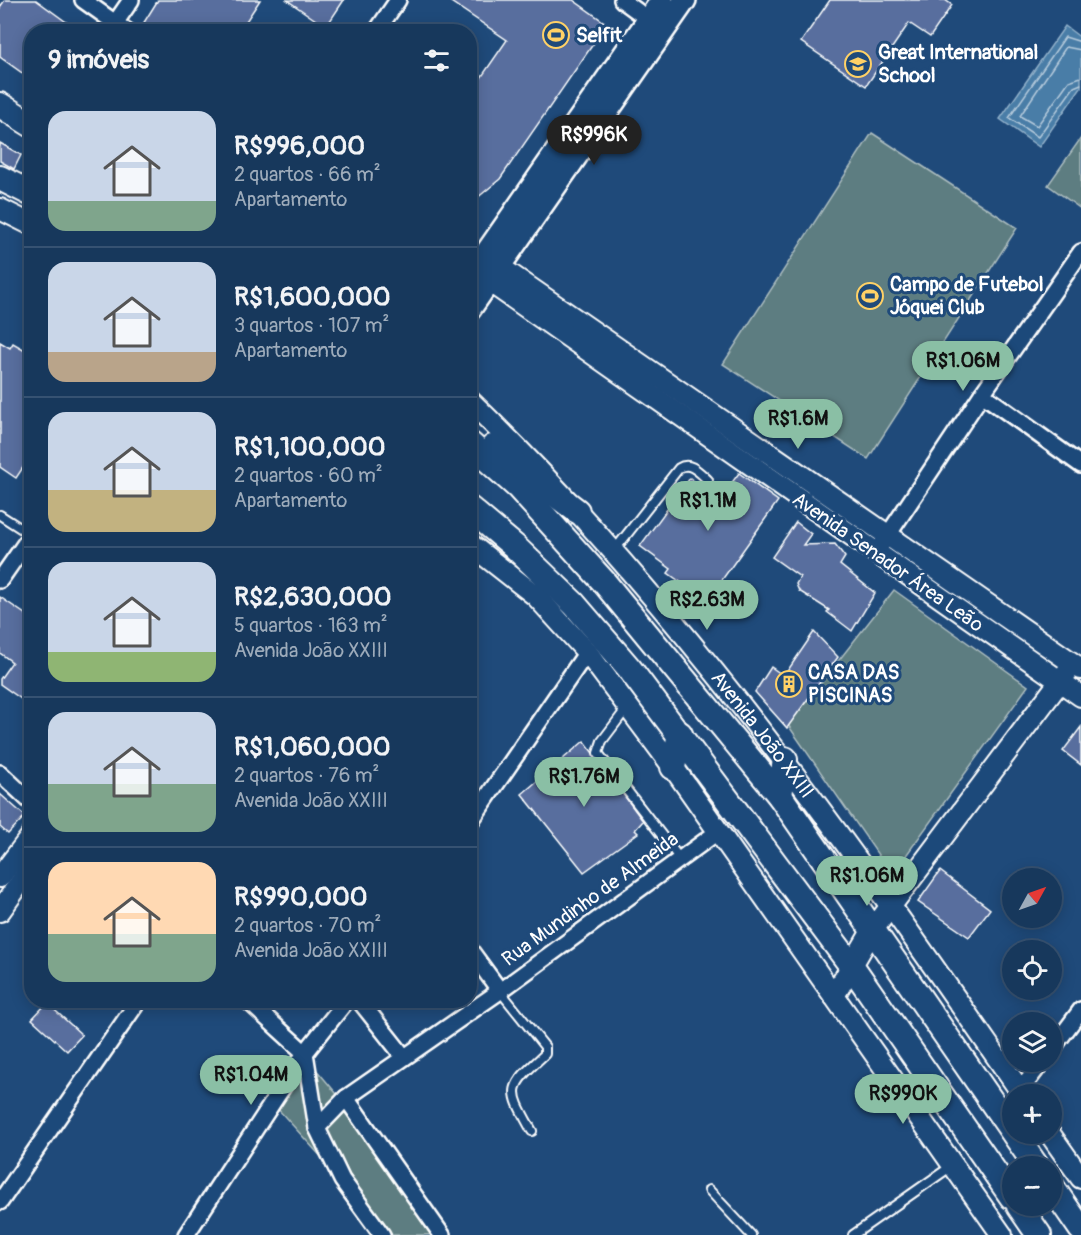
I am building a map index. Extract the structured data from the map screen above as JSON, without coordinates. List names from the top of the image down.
{
  "streets": {
    "main road": ["Avenida João XXIII"],
    "street": ["Avenida Senador Área Leão", "Rua Mundinho de Almeida"]
  },
  "places": {
    "sports": ["Selfit", "Campo de Futebol Jóquei Club"],
    "school or university": ["Great International School"],
    "building": ["CASA DAS PISCINAS"]
  },
  "north": "top right",
  "page": {
    "heading": "9 imóveis",
    "list": [
      {
        "name": "R$996,000",
        "note": "2 quartos · 66 m² · Apartamento"
      },
      {
        "name": "R$1,600,000",
        "note": "3 quartos · 107 m² · Apartamento"
      },
      {
        "name": "R$1,100,000",
        "note": "2 quartos · 60 m² · Apartamento"
      },
      {
        "name": "R$2,630,000",
        "note": "5 quartos · 163 m² · Avenida João XXIII"
      },
      {
        "name": "R$1,060,000",
        "note": "2 quartos · 76 m² · Avenida João XXIII"
      },
      {
        "name": "R$990,000",
        "note": "2 quartos · 70 m² · Avenida João XXIII"
      }
    ],
    "price": [
      "R$996K",
      "R$1.06M",
      "R$1.6M",
      "R$1.1M",
      "R$2.63M",
      "R$1.76M",
      "R$1.06M",
      "R$1.04M",
      "R$990K"
    ],
    "map_buttons": ["+", "−"]
  }
}
